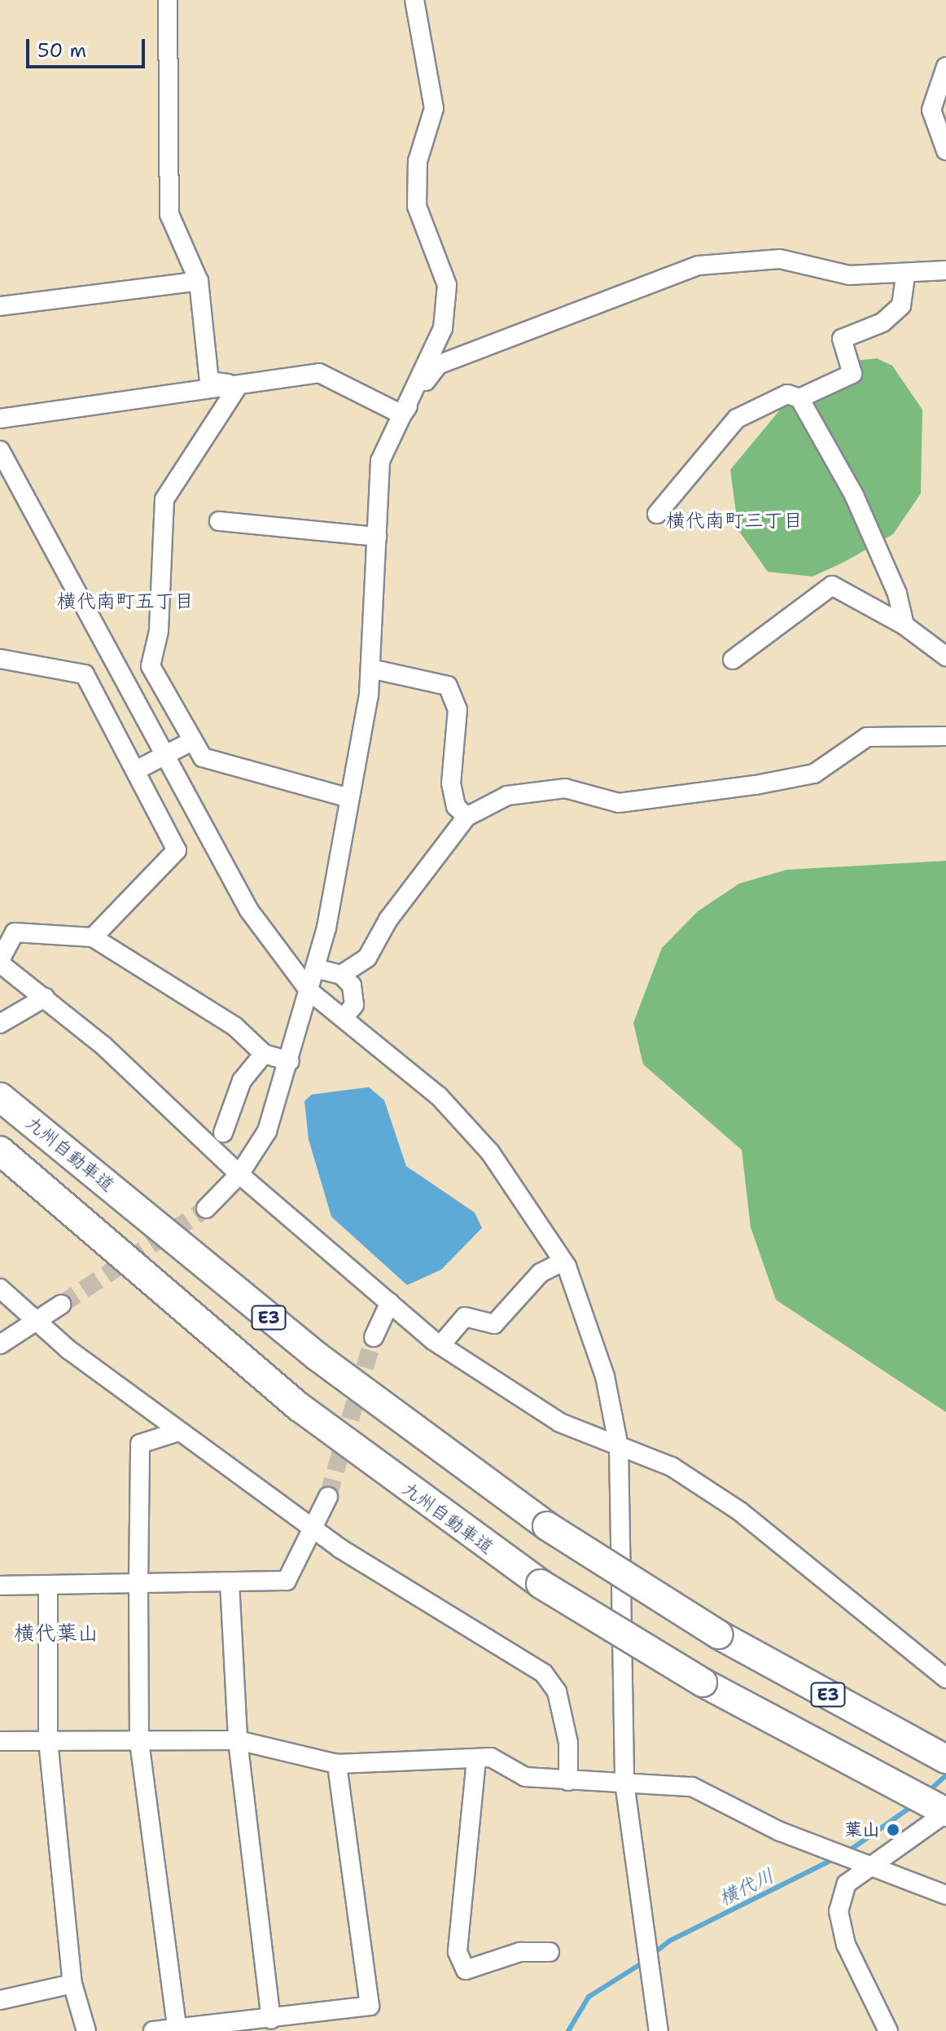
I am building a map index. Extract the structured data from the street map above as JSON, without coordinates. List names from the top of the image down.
{
  "streets": {
    "highway": ["九州自動車道", "E3"]
  },
  "districts": ["横代南町三丁目", "横代南町五丁目", "横代葉山"],
  "water": ["横代川"],
  "places": ["葉山"],
  "scale_bar": "50 m"
}
